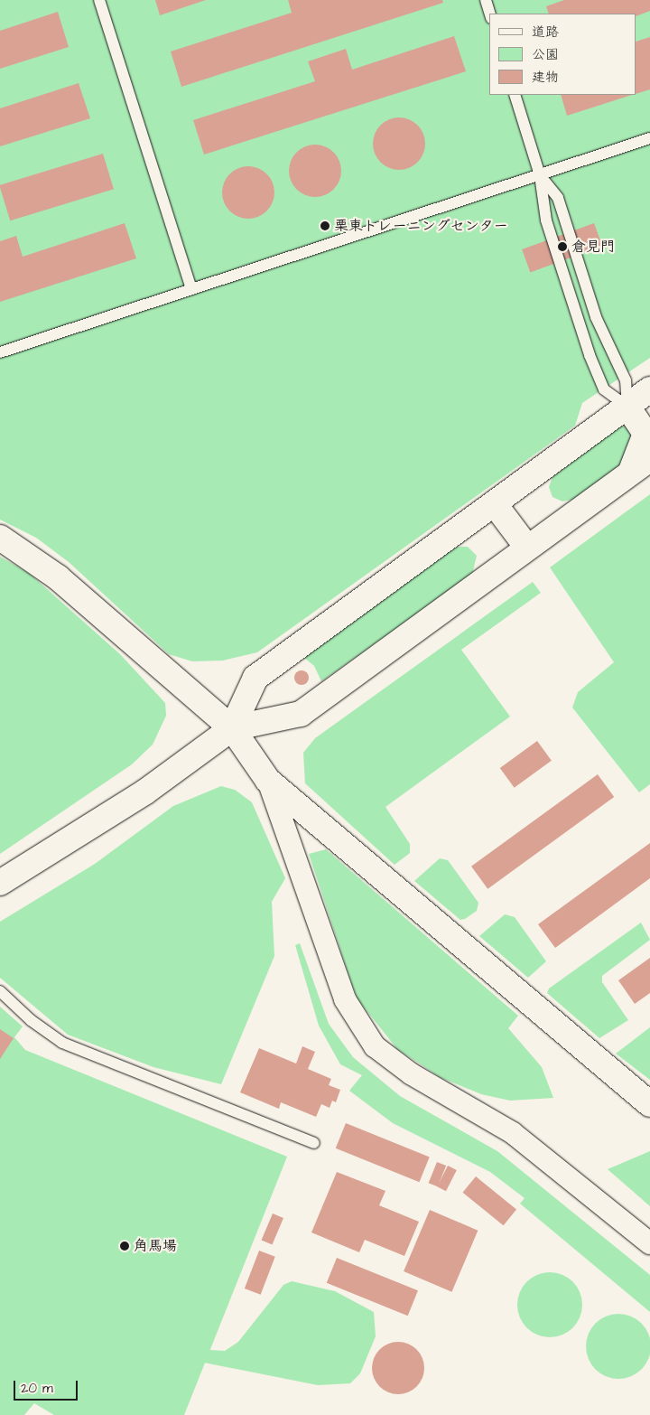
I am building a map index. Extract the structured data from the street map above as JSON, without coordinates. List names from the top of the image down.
{
  "places": ["栗東トレーニングセンター", "倉見門", "角馬場"],
  "legend": ["道路", "公園", "建物"],
  "scale_bar": "20 m"
}
